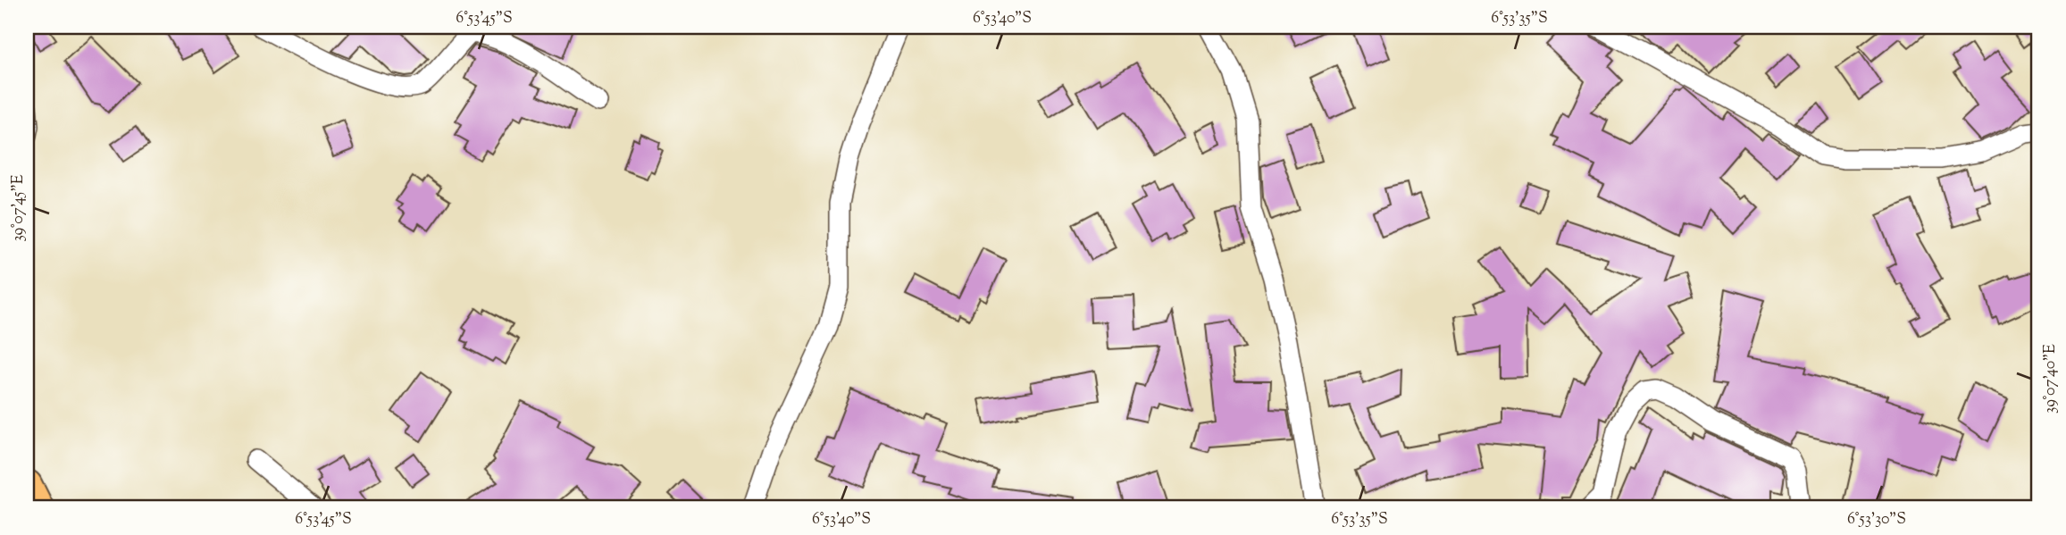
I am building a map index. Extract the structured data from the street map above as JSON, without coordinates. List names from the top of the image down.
{
  "coordinates": [
    "6°53'45\"S",
    "6°53'40\"S",
    "6°53'35\"S",
    "39°07'45\"E",
    "39°07'40\"E",
    "6°53'30\"S"
  ]
}
